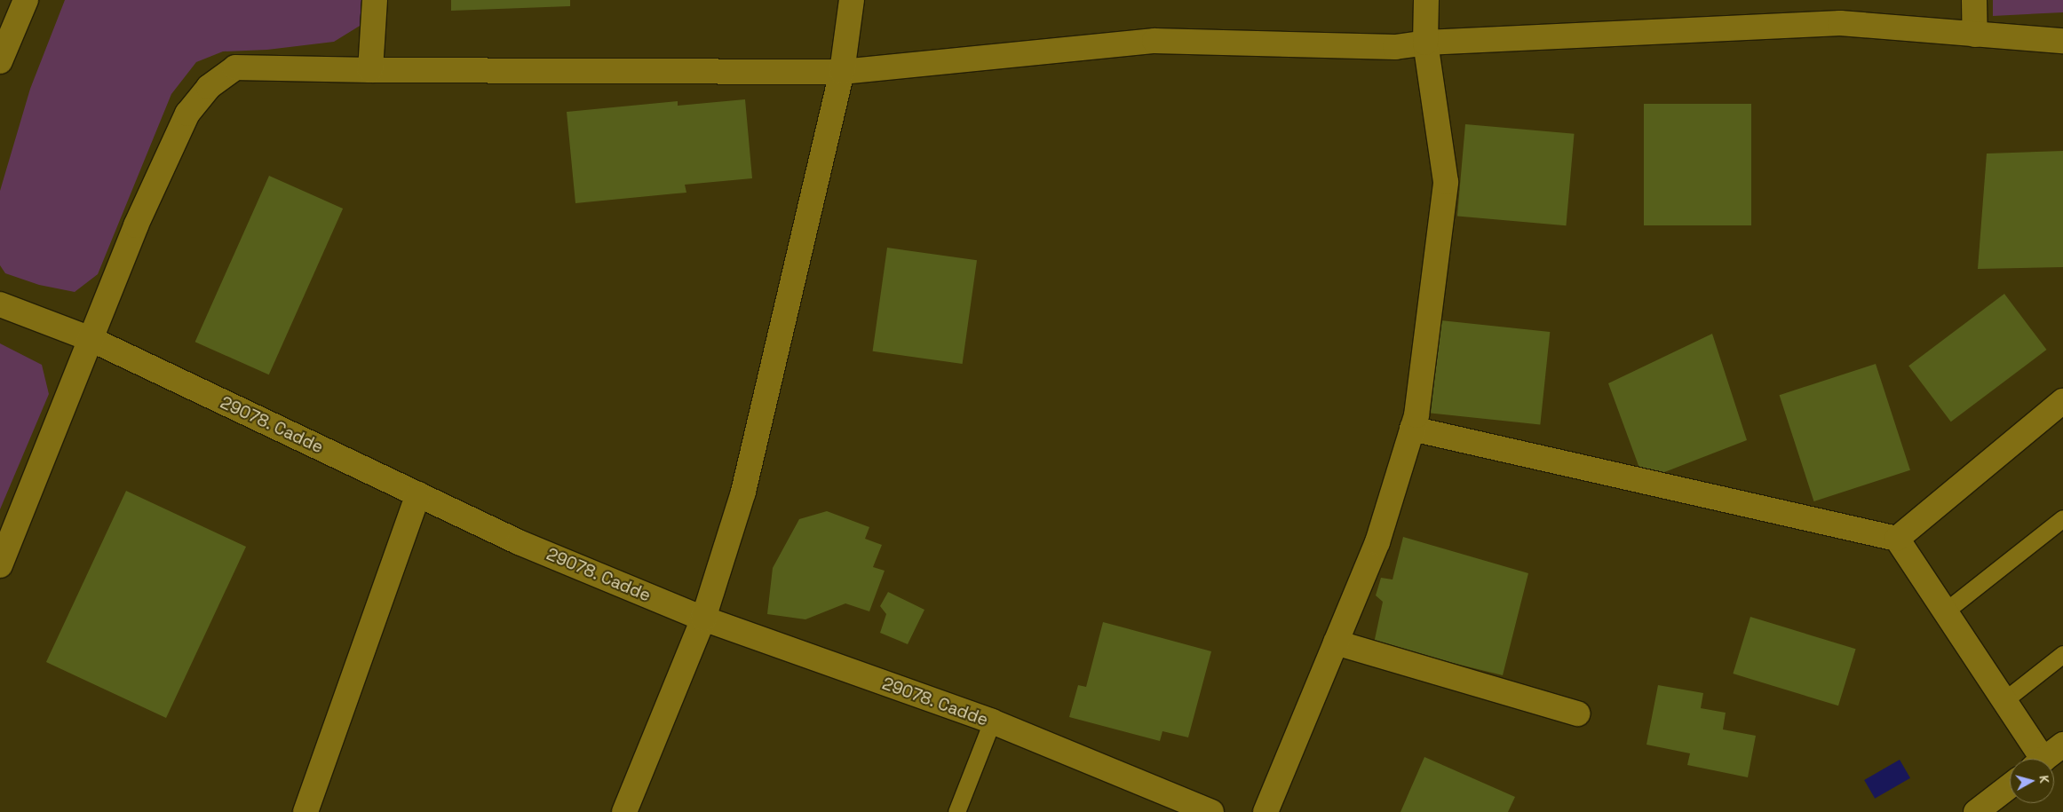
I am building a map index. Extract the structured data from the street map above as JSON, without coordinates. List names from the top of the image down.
{
  "streets": {
    "street": ["29078. Cadde"]
  },
  "north": "right"
}
